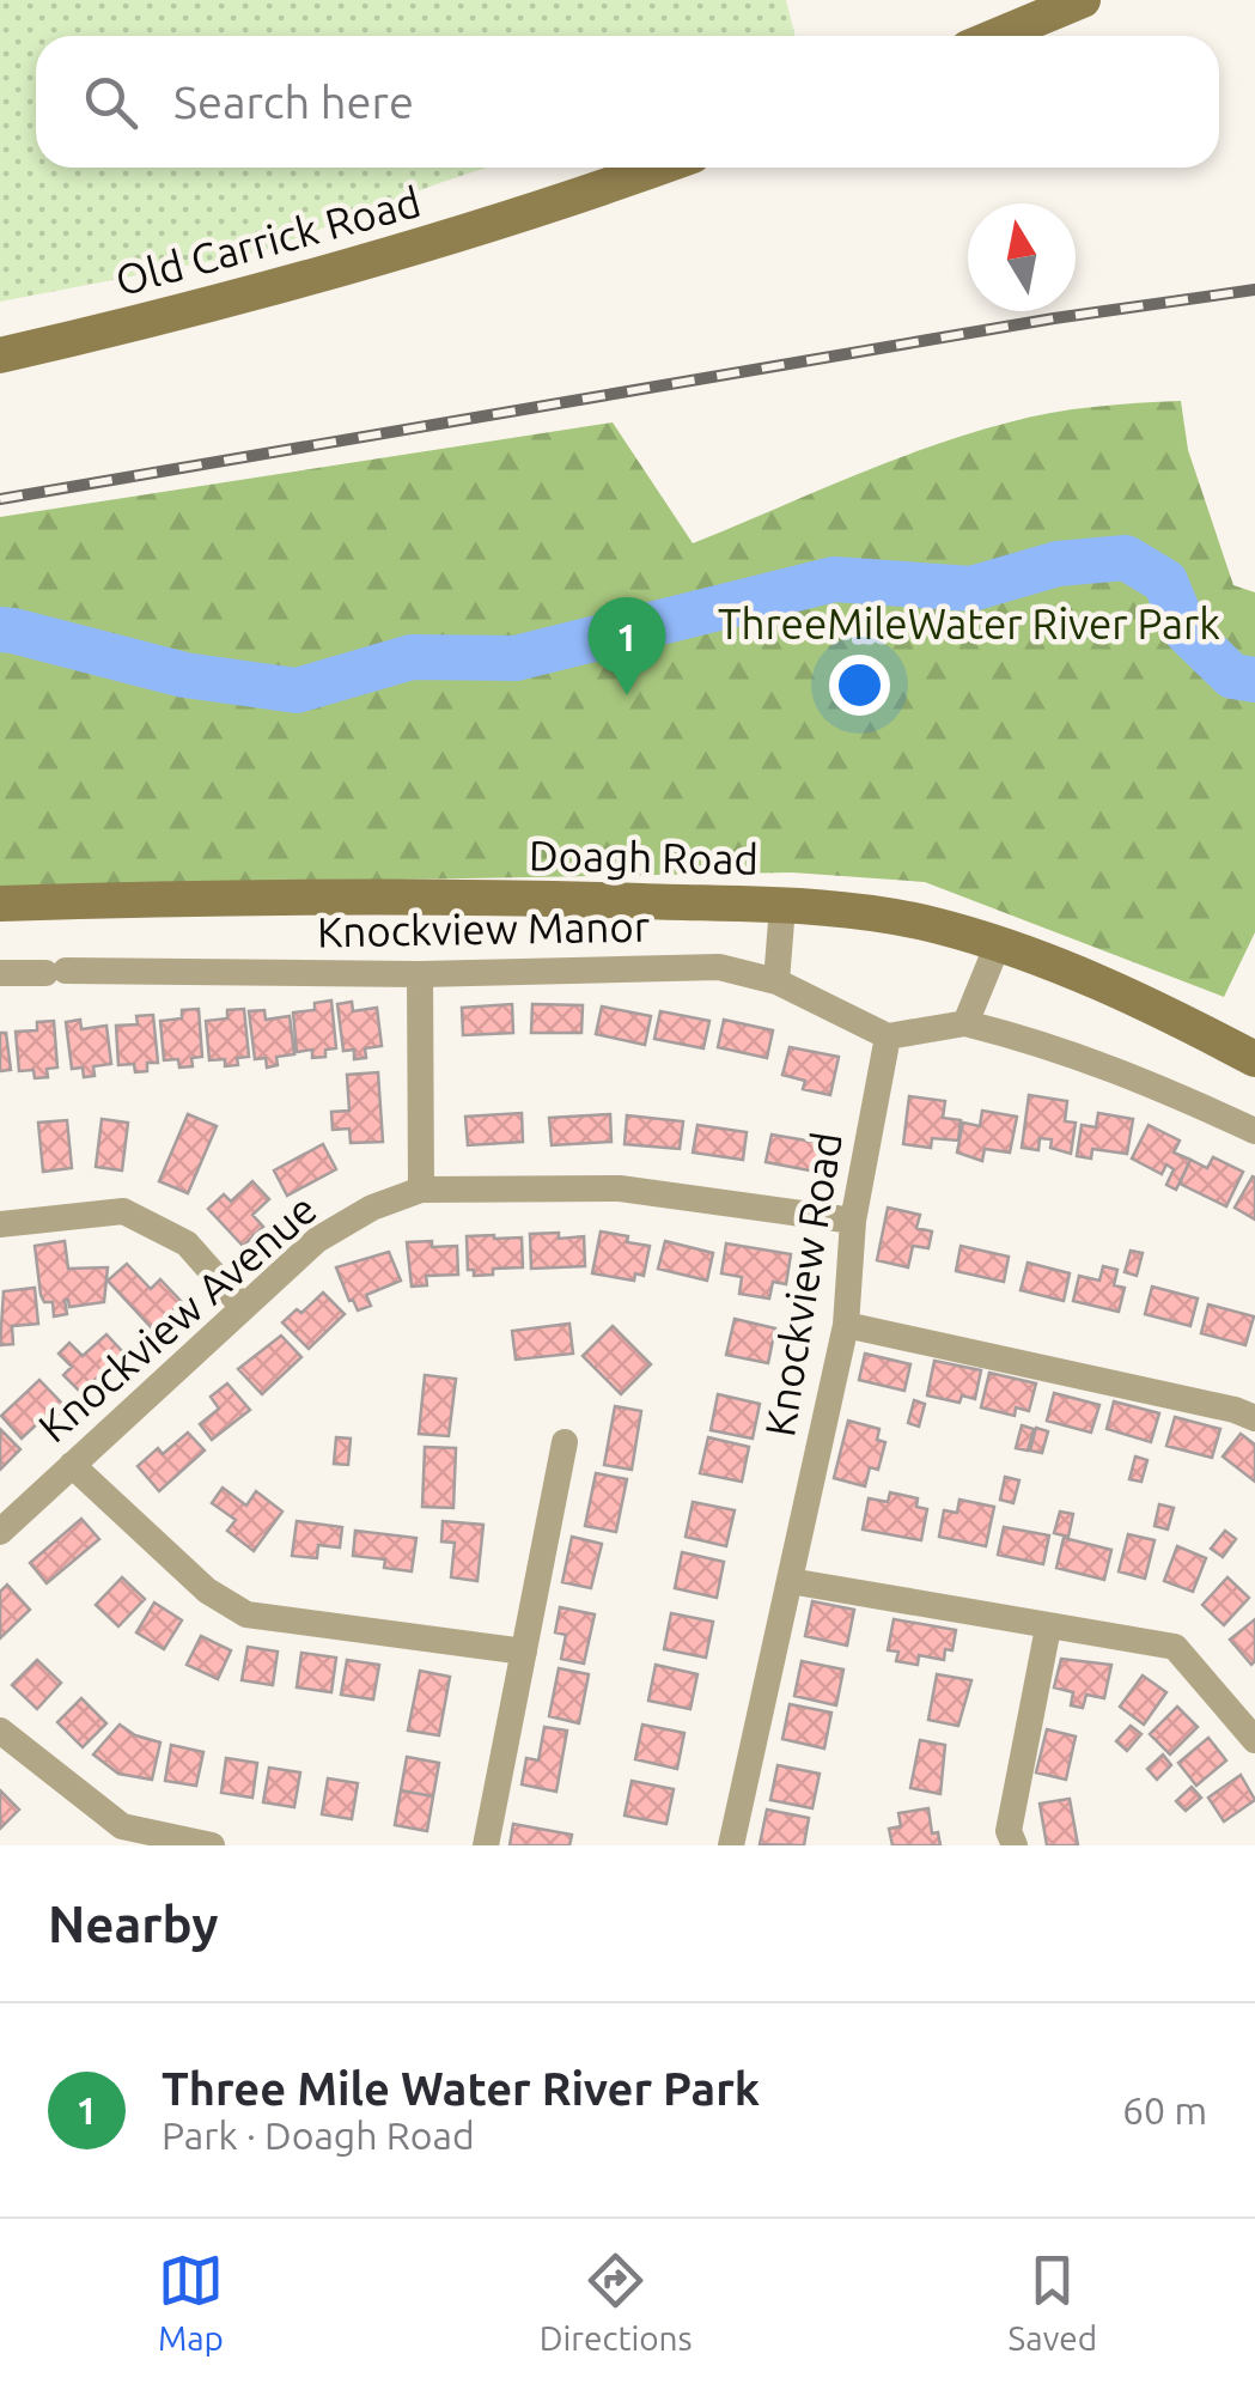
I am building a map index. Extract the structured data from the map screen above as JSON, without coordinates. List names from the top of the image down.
{
  "streets": {
    "main road": ["Old Carrick Road", "Doagh Road"],
    "street": ["Knockview Manor", "Knockview Road", "Knockview Avenue"]
  },
  "crossings": [
    ["Knockview Manor", "Knockview Road"],
    ["Knockview Road", "Knockview Avenue"]
  ],
  "parks": ["ThreeMileWater River Park"],
  "north": "top",
  "page": {
    "search": "Search here",
    "pins": "1",
    "heading": "Nearby",
    "list": [
      {
        "mark": "1",
        "name": "Three Mile Water River Park",
        "note": "Park · Doagh Road",
        "value": "60 m"
      }
    ],
    "nav": ["Map", "Directions", "Saved"]
  }
}
